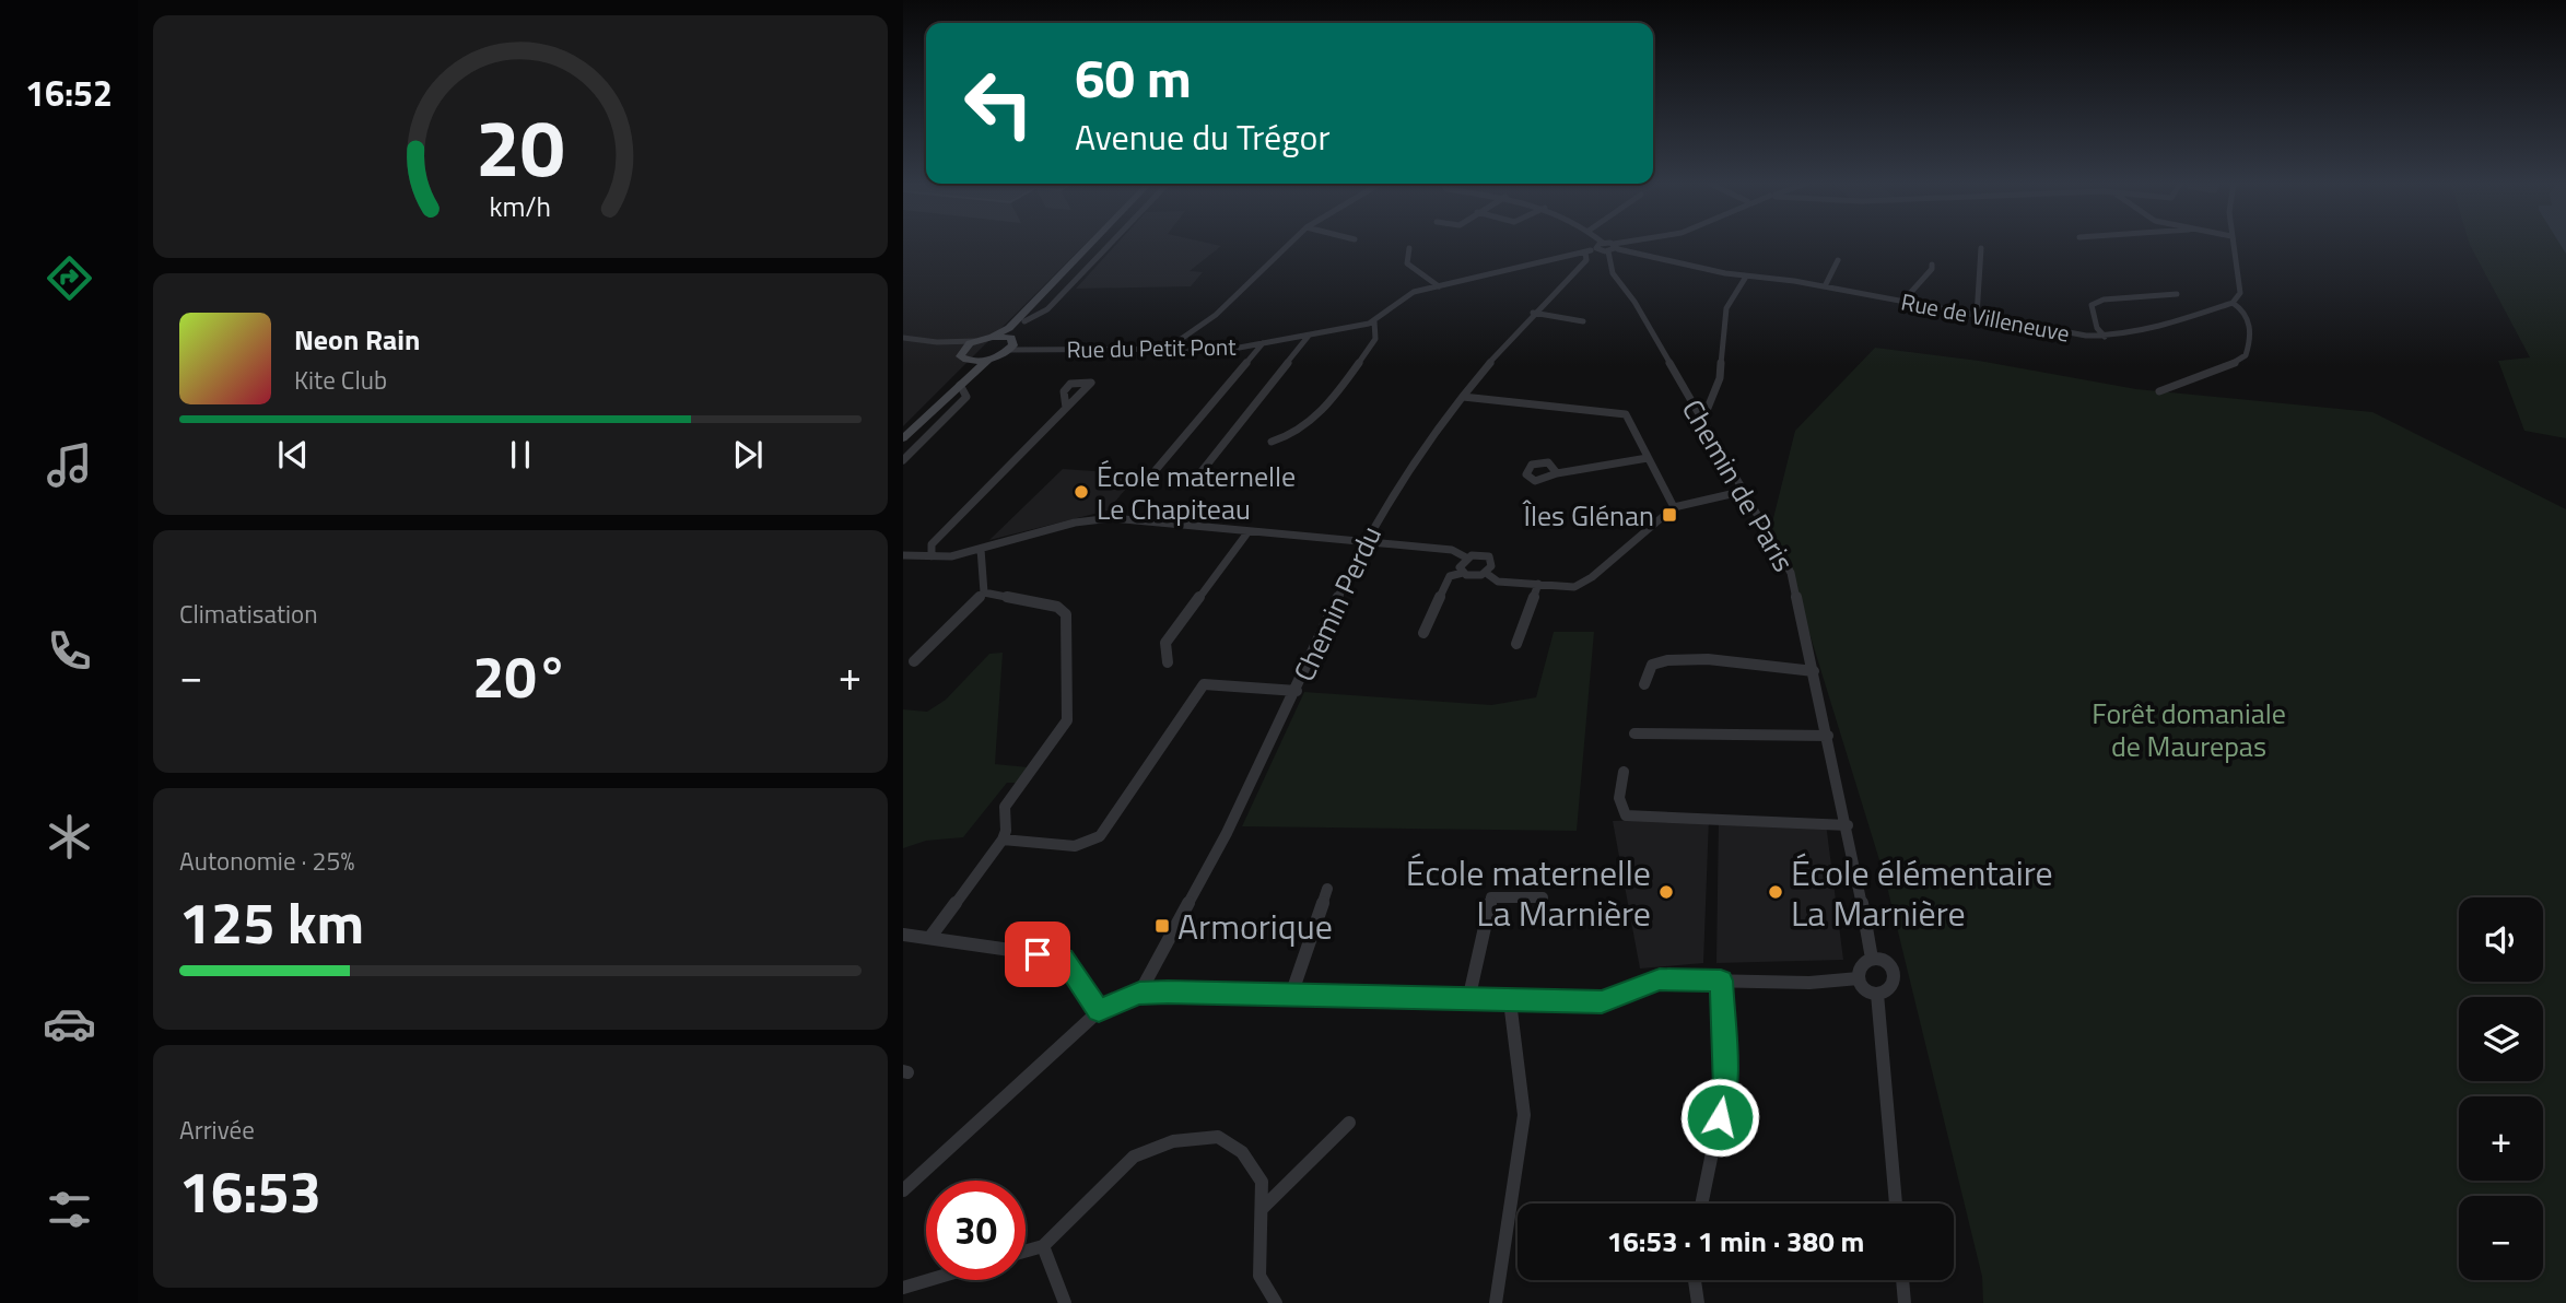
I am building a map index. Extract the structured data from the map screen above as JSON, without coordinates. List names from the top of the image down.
{
  "streets": {
    "street": [
      "Rue de Villeneuve",
      "Rue du Petit Pont",
      "Chemin de Paris",
      "Chemin Perdu"
    ]
  },
  "crossings": [
    ["Rue de Villeneuve", "Rue du Petit Pont"],
    ["Rue de Villeneuve", "Chemin de Paris"],
    ["Rue du Petit Pont", "Chemin Perdu"]
  ],
  "parks": ["Forêt domaniale de Maurepas"],
  "places": {
    "other": ["École maternelle Le Chapiteau", "École maternelle La Marnière", "École élémentaire La Marnière"],
    "transit": ["Îles Glénan", "Armorique"]
  },
  "page": {
    "tabs": "16:52",
    "turn": ["60 m", "Avenue du Trégor"],
    "song": ["Neon Rain", "Kite Club"],
    "tile": [
      "Climatisation",
      ["Autonomie · 25%", "125 km"],
      ["Arrivée", "16:53"]
    ],
    "heat": ["−", "20°", "+"],
    "map_buttons": ["+", "−"],
    "limit": "30",
    "trip": "16:53 · 1 min · 380 m",
    "gauge": ["20", "km/h"]
  }
}
